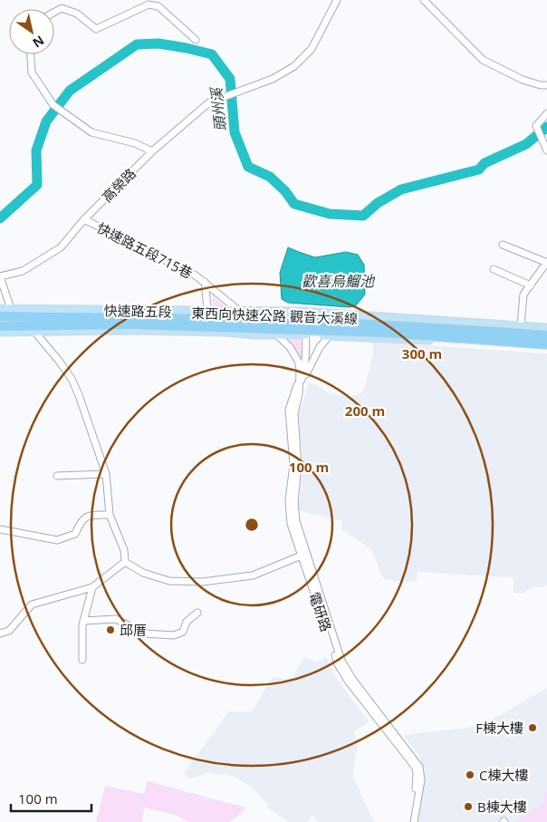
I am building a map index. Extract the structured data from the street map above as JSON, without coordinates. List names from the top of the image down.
{
  "streets": {
    "highway": ["東西向快速公路 觀音大溪線"],
    "main road": ["快速路五段"],
    "street": ["高榮路", "快速路五段715巷", "電研路"]
  },
  "crossings": [
    ["高榮路", "快速路五段715巷"],
    ["快速路五段715巷", "快速路五段"],
    ["快速路五段", "電研路"]
  ],
  "water": ["頭州溪", "歡喜烏鰡池"],
  "places": [
    "邱厝",
    "F棟大樓",
    "C棟大樓",
    "B棟大樓"
  ],
  "scale_bar": "100 m",
  "north": "bottom right",
  "rings": ["300 m", "200 m", "100 m"]
}
